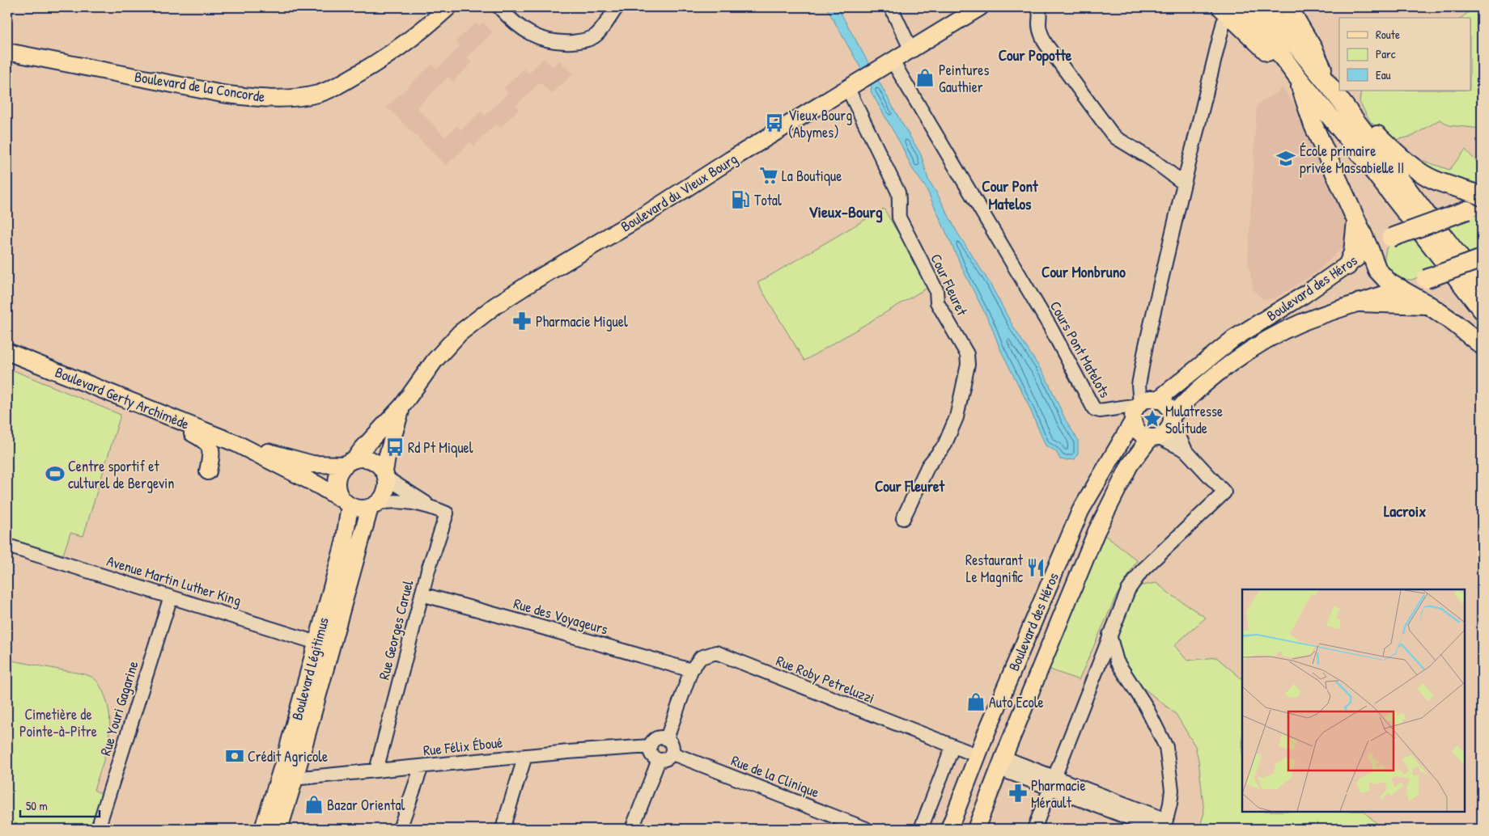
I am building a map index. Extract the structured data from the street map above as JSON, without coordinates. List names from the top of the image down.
{
  "streets": {
    "highway": ["Boulevard des Héros"],
    "main road": [
      "Boulevard de la Concorde",
      "Boulevard du Vieux Bourg",
      "Boulevard Gerty Archimède",
      "Boulevard Légitimus"
    ],
    "street": [
      "Cour Fleuret",
      "Cours Pont Matelots",
      "Avenue Martin Luther King",
      "Rue des Voyageurs",
      "Rue Georges Caruel",
      "Rue Roby Petreluzzi",
      "Rue Youri Gagarine",
      "Rue Félix Éboué",
      "Rue de la Clinique"
    ]
  },
  "crossings": [
    ["Boulevard du Vieux Bourg", "Cour Fleuret"],
    ["Boulevard du Vieux Bourg", "Cours Pont Matelots"],
    ["Boulevard du Vieux Bourg", "Boulevard Gerty Archimède"],
    ["Boulevard du Vieux Bourg", "Rue Georges Caruel"],
    ["Boulevard du Vieux Bourg", "Boulevard Légitimus"],
    ["Boulevard des Héros", "Cours Pont Matelots"],
    ["Boulevard Gerty Archimède", "Rue Georges Caruel"],
    ["Boulevard Gerty Archimède", "Boulevard Légitimus"],
    ["Avenue Martin Luther King", "Boulevard Légitimus"],
    ["Avenue Martin Luther King", "Rue Youri Gagarine"],
    ["Rue des Voyageurs", "Rue Georges Caruel"],
    ["Rue des Voyageurs", "Rue Roby Petreluzzi"],
    ["Rue Georges Caruel", "Boulevard Légitimus"],
    ["Rue Georges Caruel", "Rue Félix Éboué"],
    ["Boulevard Légitimus", "Rue Félix Éboué"],
    ["Rue Félix Éboué", "Rue de la Clinique"]
  ],
  "districts": [
    "Cour Popotte",
    "Cour Pont Matelos",
    "Vieux-Bourg",
    "Cour Monbruno",
    "Cour Fleuret",
    "Lacroix"
  ],
  "parks": ["Cimetière de Pointe-à-Pitre"],
  "places": {
    "shop": ["Peintures Gauthier", "Auto Ecole", "Bazar Oriental"],
    "bus stop": ["Vieux Bourg (Abymes)", "Rd Pt Miquel"],
    "school or university": ["École primaire privée Massabielle II"],
    "supermarket": ["La Boutique"],
    "fuel station": ["Total"],
    "pharmacy": ["Pharmacie Miguel", "Pharmacie Mérault"],
    "place": ["Mulatresse Solitude"],
    "sports": ["Centre sportif et culturel de Bergevin"],
    "restaurant": ["Restaurant Le Magnific"],
    "bank": ["Crédit Agricole"]
  },
  "legend": ["Route", "Parc", "Eau"],
  "scale_bar": "50 m"
}
